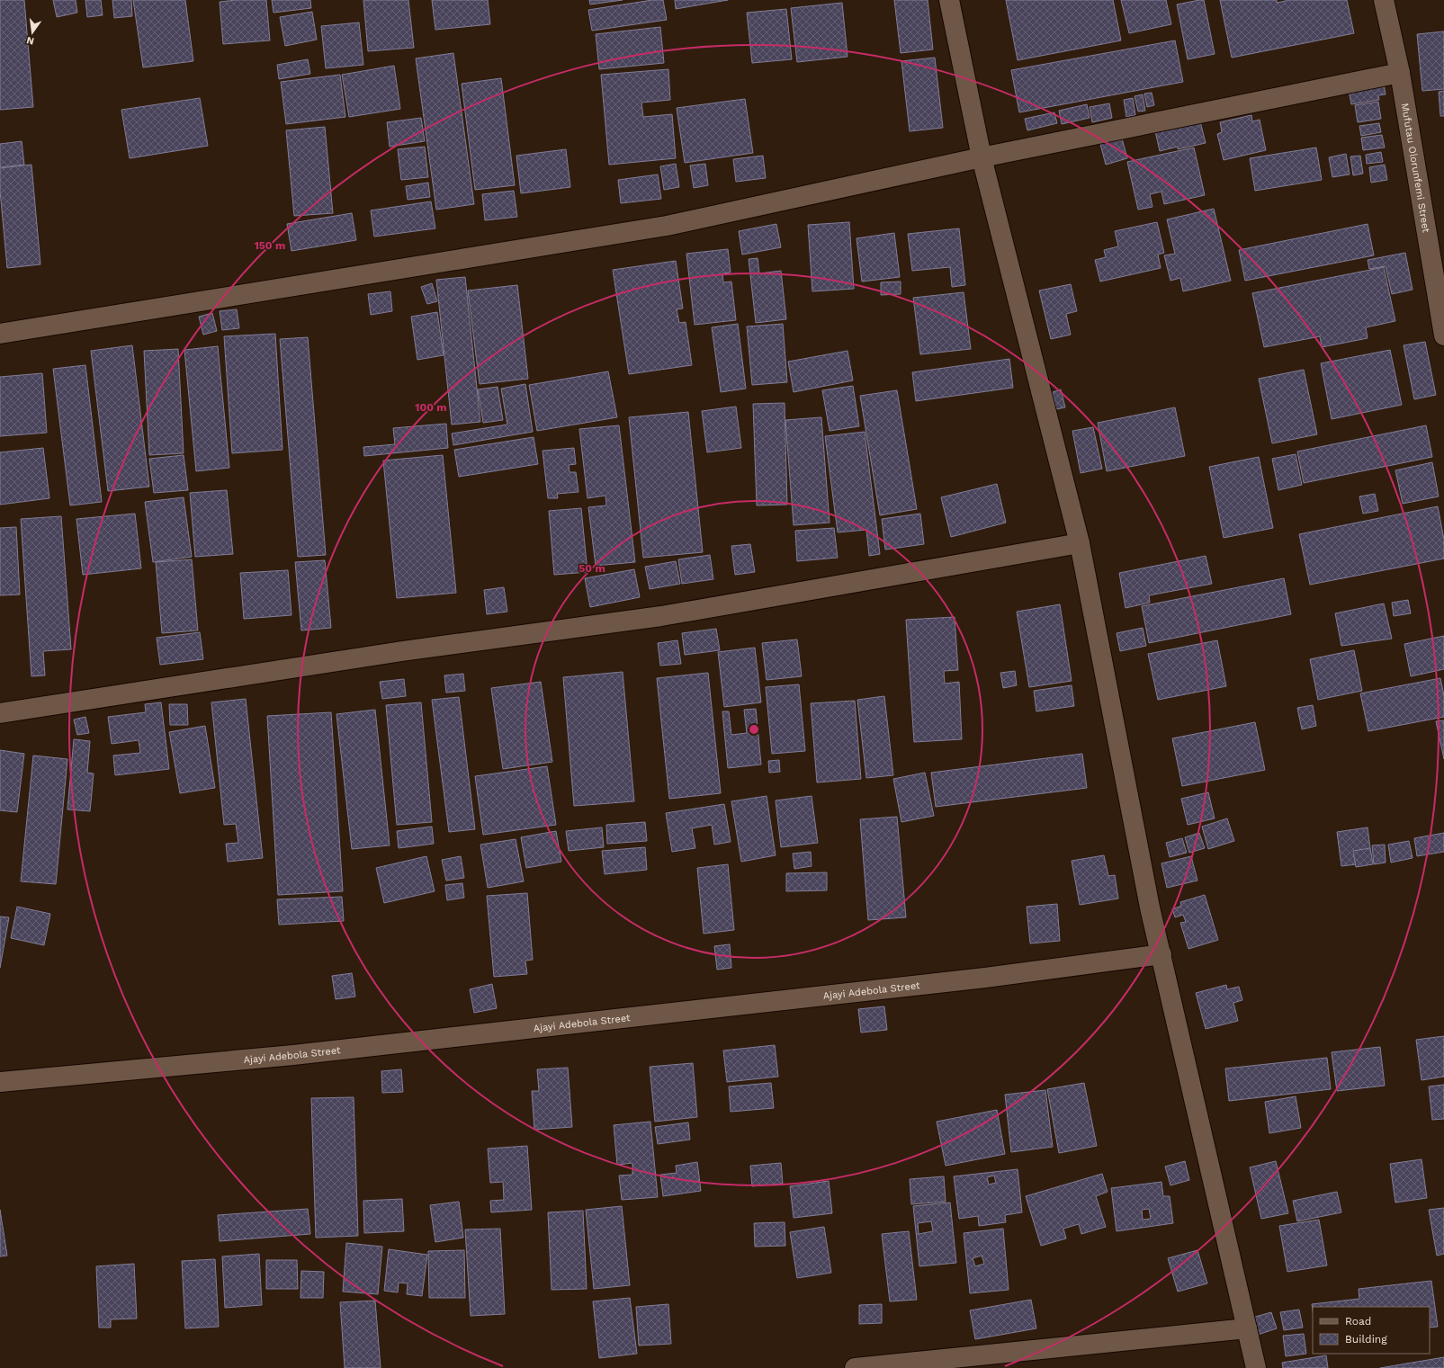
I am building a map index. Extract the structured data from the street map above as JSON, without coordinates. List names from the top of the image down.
{
  "streets": {
    "street": ["Mufutau Olorunfemi Street", "Ajayi Adebola Street"]
  },
  "legend": ["Road", "Building"],
  "north": "bottom",
  "rings": ["150 m", "100 m", "50 m"]
}
